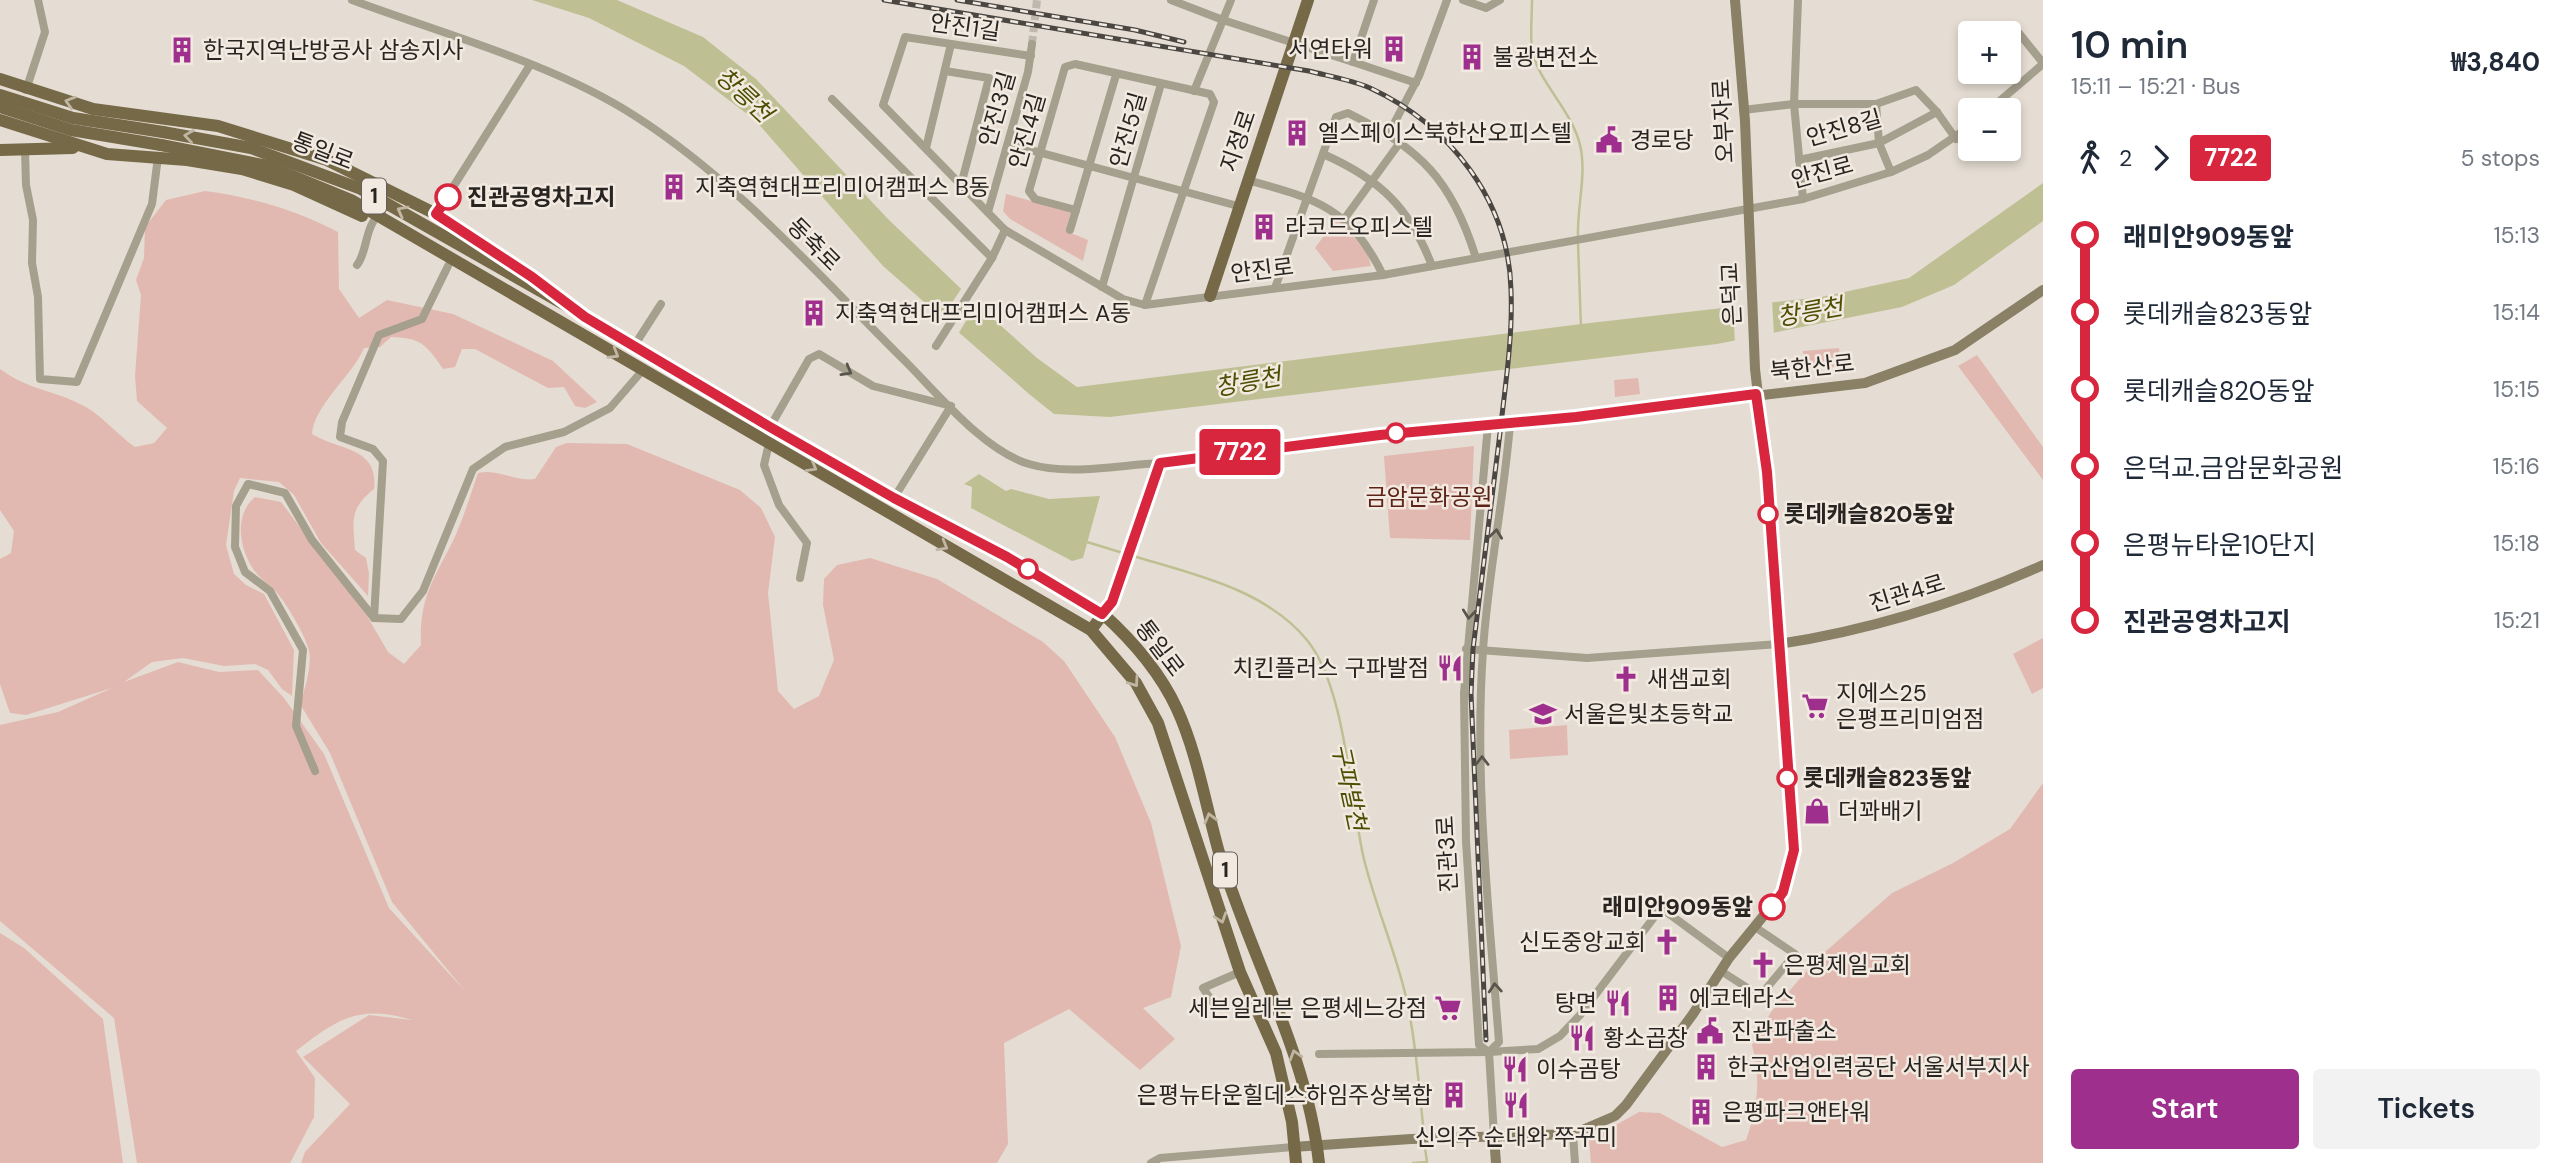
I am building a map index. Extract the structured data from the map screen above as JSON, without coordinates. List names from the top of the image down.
{
  "streets": {
    "main road": ["지정로", "통일로", "1"],
    "street": [
      "안진1길",
      "안진3길",
      "오부자로",
      "안진8길",
      "안진5길",
      "안진4길",
      "안진로",
      "동축로",
      "은덕교",
      "북한산로",
      "진관4로",
      "진관3로"
    ]
  },
  "crossings": [
    ["안진1길", "안진3길"],
    ["안진1길", "안진로"],
    ["안진3길", "안진로"],
    ["오부자로", "안진8길"],
    ["오부자로", "안진로"],
    ["오부자로", "은덕교"],
    ["안진8길", "안진로"],
    ["안진5길", "안진로"],
    ["지정로", "안진로"],
    ["동축로", "북한산로"],
    ["은덕교", "북한산로"],
    ["북한산로", "진관3로"]
  ],
  "water": ["창릉천", "구파발천"],
  "parks": ["금암문화공원"],
  "places": {
    "building": [
      "서연타워",
      "한국지역난방공사 삼송지사",
      "불광변전소",
      "엘스페이스북한산오피스텔",
      "지축역현대프리미어캠퍼스 B동",
      "라코드오피스텔",
      "지축역현대프리미어캠퍼스 A동",
      "에코테라스",
      "한국산업인력공단 서울서부지사",
      "은평뉴타운힐데스하임주상복합",
      "은평파크앤타워"
    ],
    "public building": ["경로당", "진관파출소"],
    "other": [
      "진관공영차고지",
      "롯데캐슬820동앞",
      "롯데캐슬823동앞",
      "래미안909동앞"
    ],
    "restaurant": [
      "치킨플러스 구파발점",
      "탕면",
      "황소곱창",
      "이수곰탕",
      "신의주 순대와 쭈꾸미"
    ],
    "church": ["새샘교회", "신도중앙교회", "은평제일교회"],
    "supermarket": ["지에스25 은평프리미엄점", "세븐일레븐 은평세느강점"],
    "school or university": ["서울은빛초등학교"],
    "shop": ["더꽈배기"]
  },
  "lines": ["bus line 7722"],
  "page": {
    "on_map": "7722",
    "heading": ["10 min", "15:11 – 15:21 · Bus", "₩3,840"],
    "map_buttons": ["+", "−"],
    "legs": ["2", "7722", "5 stops"],
    "list": [
      {
        "name": "래미안909동앞",
        "value": "15:13"
      },
      {
        "name": "롯데캐슬823동앞",
        "value": "15:14"
      },
      {
        "name": "롯데캐슬820동앞",
        "value": "15:15"
      },
      {
        "name": "은덕교.금암문화공원",
        "value": "15:16"
      },
      {
        "name": "은평뉴타운10단지",
        "value": "15:18"
      },
      {
        "name": "진관공영차고지",
        "value": "15:21"
      }
    ],
    "buttons": ["Start", "Tickets"]
  }
}
